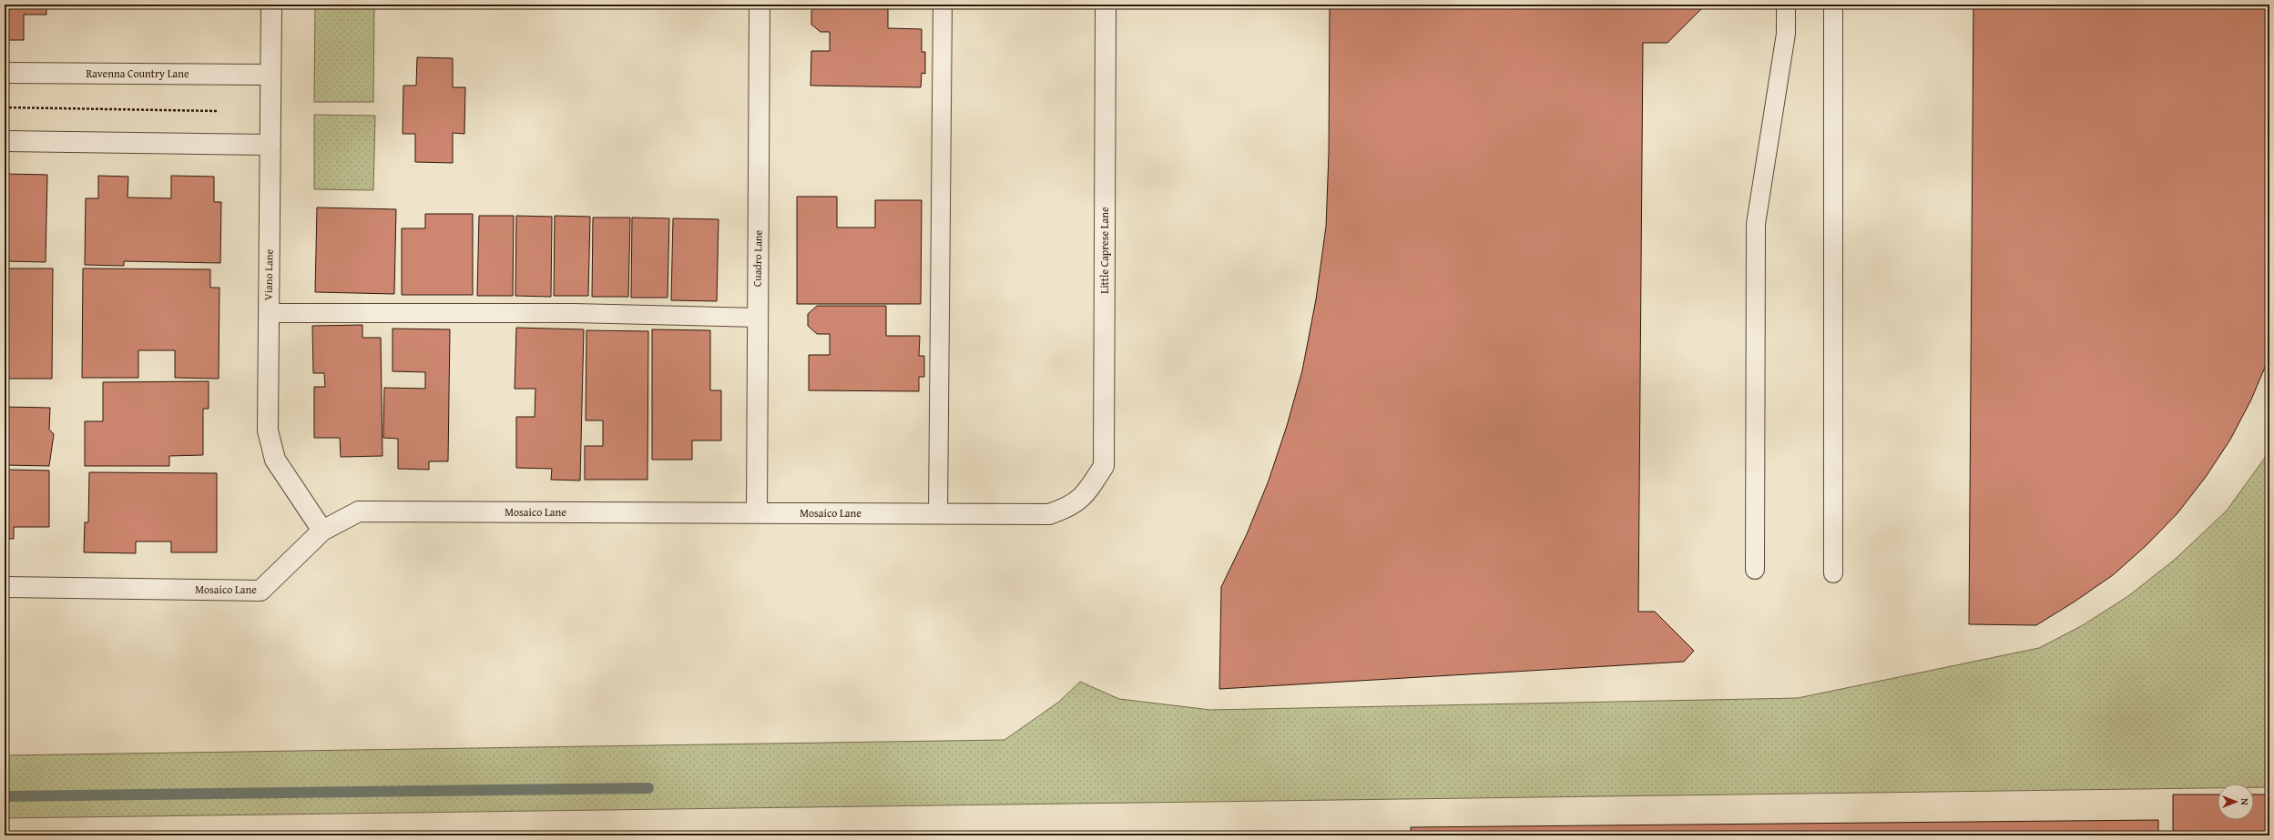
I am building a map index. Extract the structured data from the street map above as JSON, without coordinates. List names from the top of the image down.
{
  "streets": {
    "street": [
      "Ravenna Country Lane",
      "Little Caprese Lane",
      "Cuadro Lane",
      "Viano Lane",
      "Mosaico Lane"
    ]
  },
  "crossings": [
    ["Ravenna Country Lane", "Viano Lane"],
    ["Little Caprese Lane", "Mosaico Lane"],
    ["Cuadro Lane", "Mosaico Lane"],
    ["Viano Lane", "Mosaico Lane"]
  ],
  "north": "right"
}
